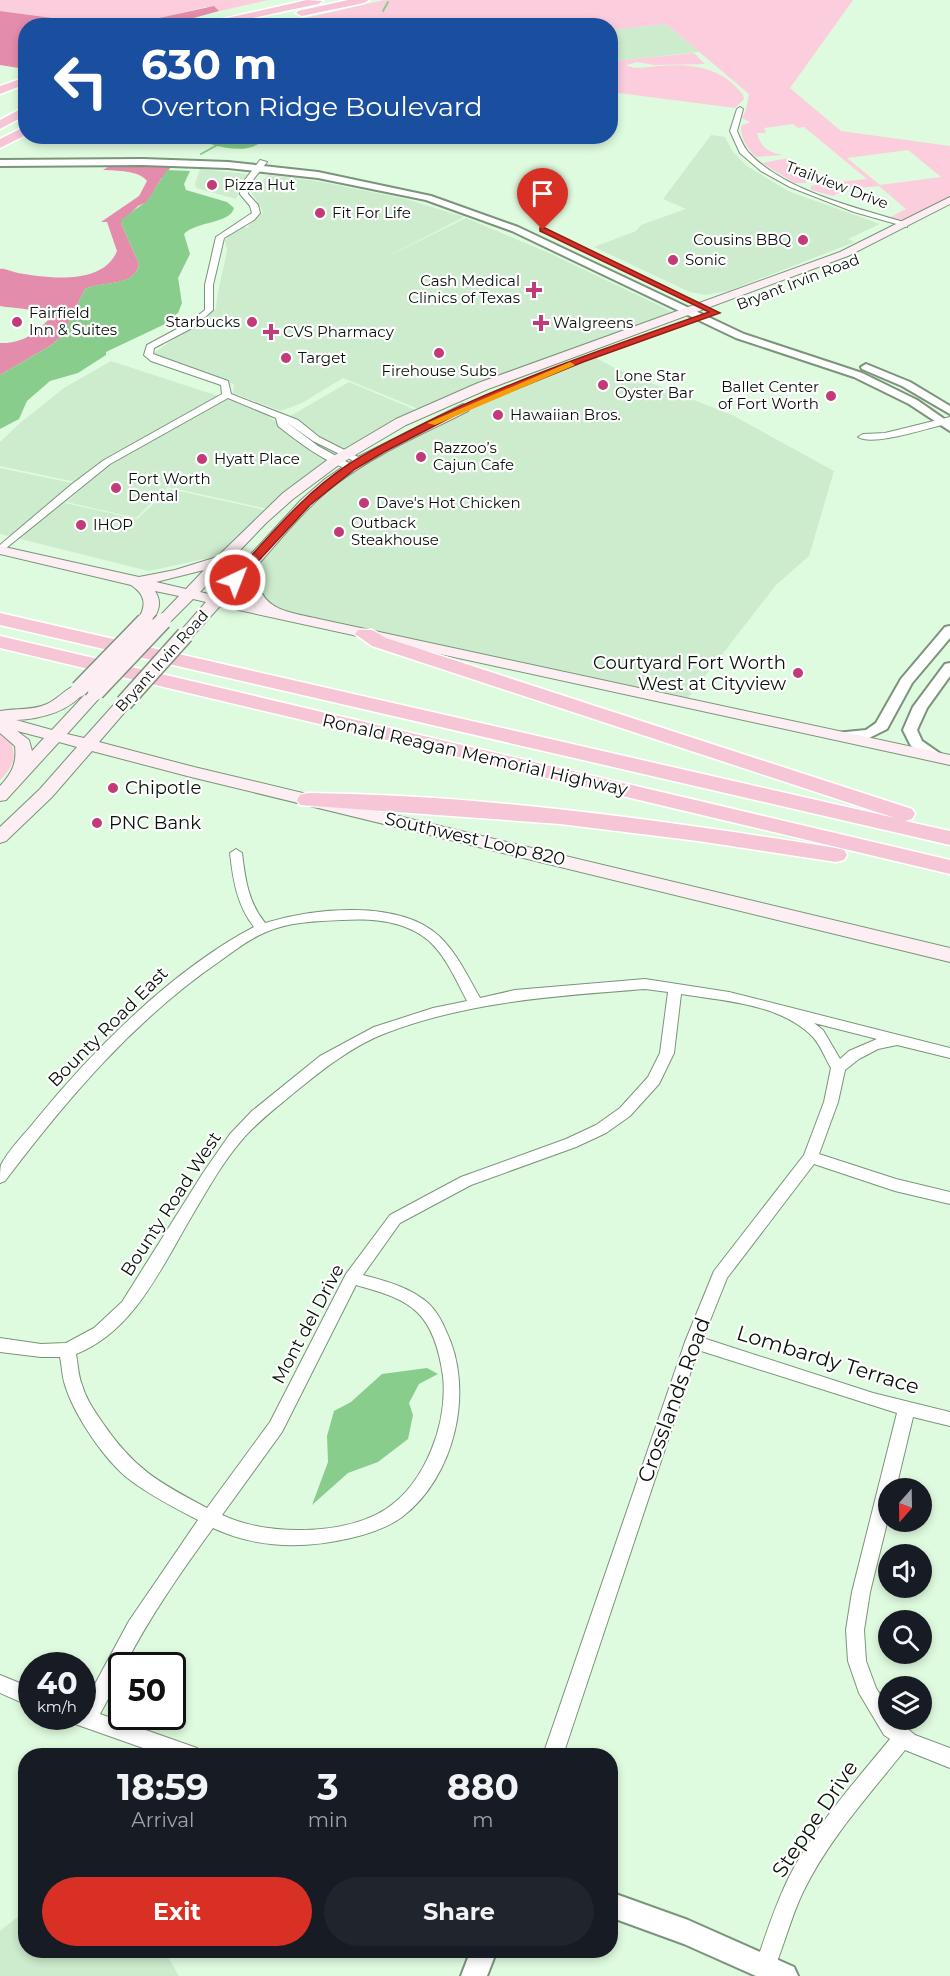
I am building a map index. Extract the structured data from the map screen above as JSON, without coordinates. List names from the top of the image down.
{
  "streets": {
    "highway": ["Ronald Reagan Memorial Highway"],
    "main road": ["Bryant Irvin Road", "Southwest Loop 820"],
    "street": [
      "Trailview Drive",
      "Bounty Road East",
      "Bounty Road West",
      "Mont del Drive",
      "Lombardy Terrace",
      "Crosslands Road",
      "Steppe Drive"
    ]
  },
  "crossings": [
    ["Trailview Drive", "Bryant Irvin Road"],
    ["Bryant Irvin Road", "Southwest Loop 820"],
    ["Bounty Road East", "Bounty Road West"],
    ["Bounty Road West", "Mont del Drive"],
    ["Lombardy Terrace", "Crosslands Road"]
  ],
  "places": {
    "other": [
      "Pizza Hut",
      "Fit For Life",
      "Cousins BBQ",
      "Sonic",
      "Fairfield Inn & Suites",
      "Starbucks",
      "Firehouse Subs",
      "Target",
      "Lone Star Oyster Bar",
      "Ballet Center of Fort Worth",
      "Hawaiian Bros.",
      "Razzoo’s Cajun Cafe",
      "Hyatt Place",
      "Fort Worth Dental",
      "Dave's Hot Chicken",
      "IHOP",
      "Outback Steakhouse",
      "Courtyard Fort Worth West at Cityview",
      "Chipotle",
      "PNC Bank"
    ],
    "health": ["Cash Medical Clinics of Texas", "Walgreens", "CVS Pharmacy"]
  },
  "north": "bottom",
  "page": {
    "turn": ["630 m", "Overton Ridge Boulevard"],
    "speed": "40 km/h",
    "limit": "50",
    "eta": [
      "18:59",
      "Arrival",
      "3",
      "min",
      "880",
      "m"
    ],
    "buttons": ["Exit", "Share"]
  }
}
